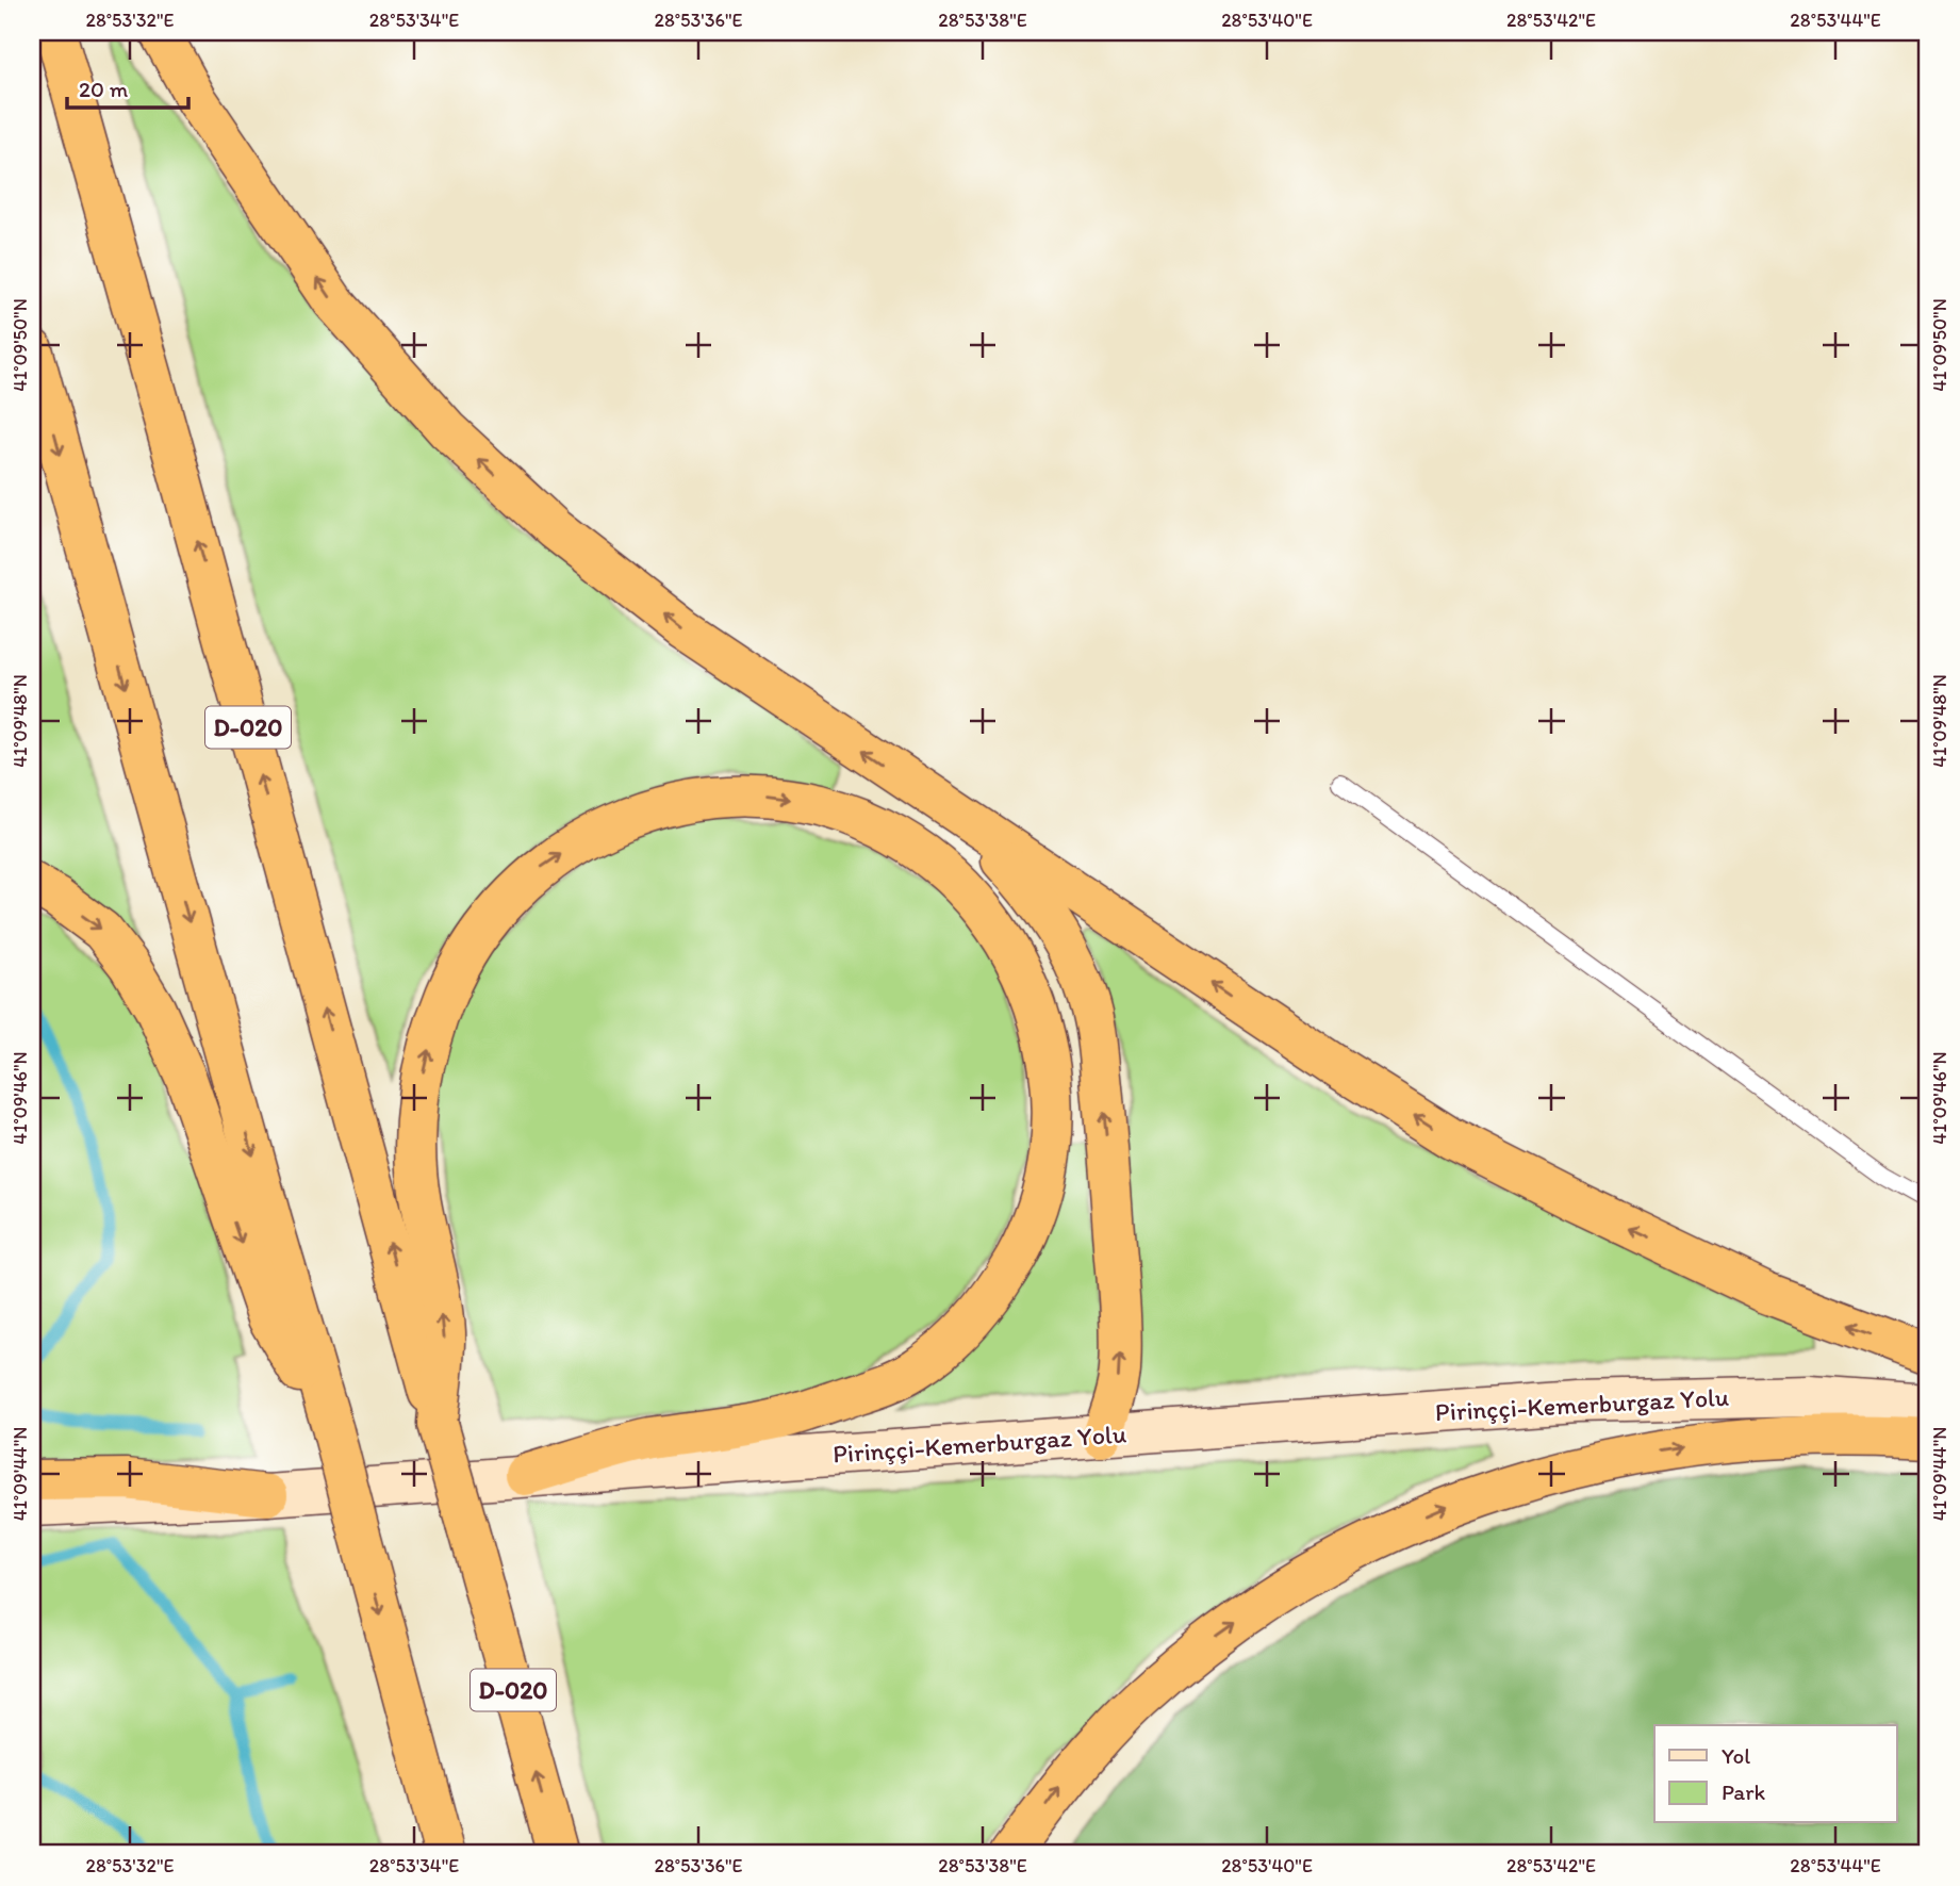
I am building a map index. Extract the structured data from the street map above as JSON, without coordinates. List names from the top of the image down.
{
  "streets": {
    "highway": ["D-020"],
    "main road": ["Pirinççi-Kemerburgaz Yolu"]
  },
  "legend": ["Yol", "Park"],
  "scale_bar": "20 m",
  "coordinates": [
    "28°53'32\"E",
    "28°53'34\"E",
    "28°53'36\"E",
    "28°53'38\"E",
    "28°53'40\"E",
    "28°53'42\"E",
    "28°53'44\"E",
    "41°09'50\"N",
    "41°09'48\"N",
    "41°09'46\"N",
    "41°09'44\"N"
  ]
}
